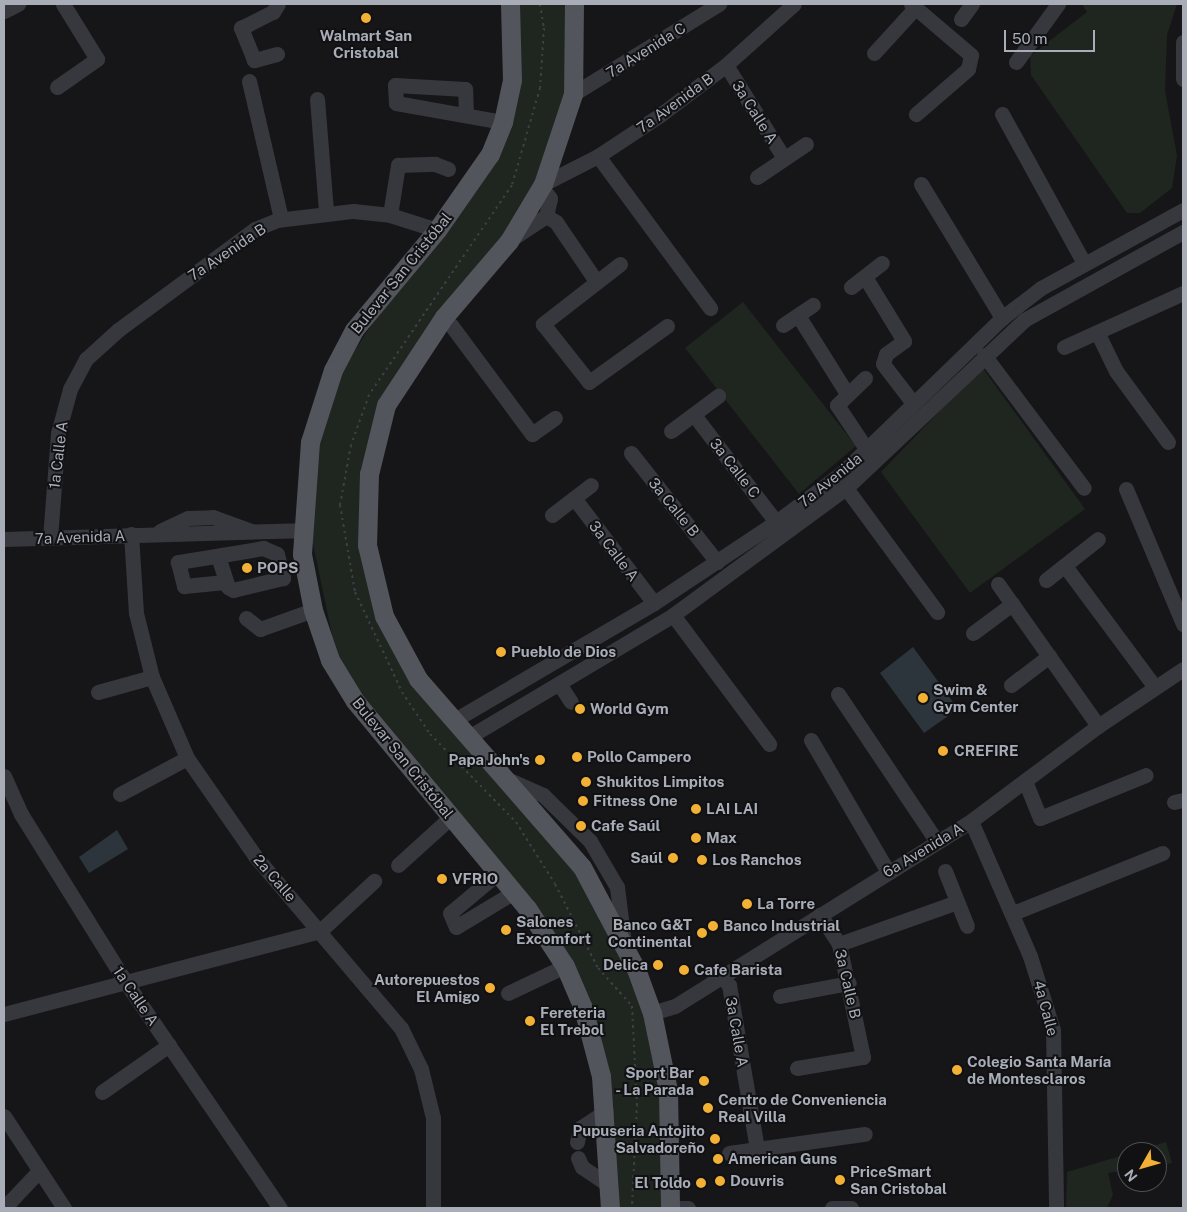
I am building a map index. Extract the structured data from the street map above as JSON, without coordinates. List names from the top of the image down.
{
  "streets": {
    "main road": ["Bulevar San Cristóbal"],
    "street": [
      "7a Avenida C",
      "7a Avenida B",
      "3a Calle A",
      "1a Calle A",
      "3a Calle C",
      "7a Avenida",
      "3a Calle B",
      "7a Avenida A",
      "6a Avenida A",
      "2a Calle",
      "4a Calle"
    ]
  },
  "crossings": [
    ["7a Avenida B", "3a Calle A"],
    ["7a Avenida B", "Bulevar San Cristóbal"],
    ["7a Avenida B", "1a Calle A"],
    ["3a Calle A", "7a Avenida"],
    ["3a Calle A", "6a Avenida A"],
    ["Bulevar San Cristóbal", "7a Avenida A"],
    ["1a Calle A", "7a Avenida A"],
    ["3a Calle C", "7a Avenida"],
    ["7a Avenida", "3a Calle B"],
    ["3a Calle B", "6a Avenida A"],
    ["7a Avenida A", "2a Calle"],
    ["6a Avenida A", "4a Calle"]
  ],
  "places": [
    "Walmart San Cristobal",
    "POPS",
    "Pueblo de Dios",
    "Swim & Gym Center",
    "World Gym",
    "CREFIRE",
    "Pollo Campero",
    "Papa John's",
    "Shukitos Limpitos",
    "Fitness One",
    "LAI LAI",
    "Cafe Saúl",
    "Max",
    "Saúl",
    "Los Ranchos",
    "VFRIO",
    "La Torre",
    "Banco Industrial",
    "Salones Excomfort",
    "Banco G&T Continental",
    "Delica",
    "Cafe Barista",
    "Autorepuestos El Amigo",
    "Fereteria El Trebol",
    "Colegio Santa María de Montesclaros",
    "Sport Bar - La Parada",
    "Centro de Conveniencia Real Villa",
    "Pupuseria Antojito Salvadoreño",
    "American Guns",
    "PriceSmart San Cristobal",
    "Douvris",
    "El Toldo"
  ],
  "scale_bar": "50 m",
  "north": "bottom left"
}
